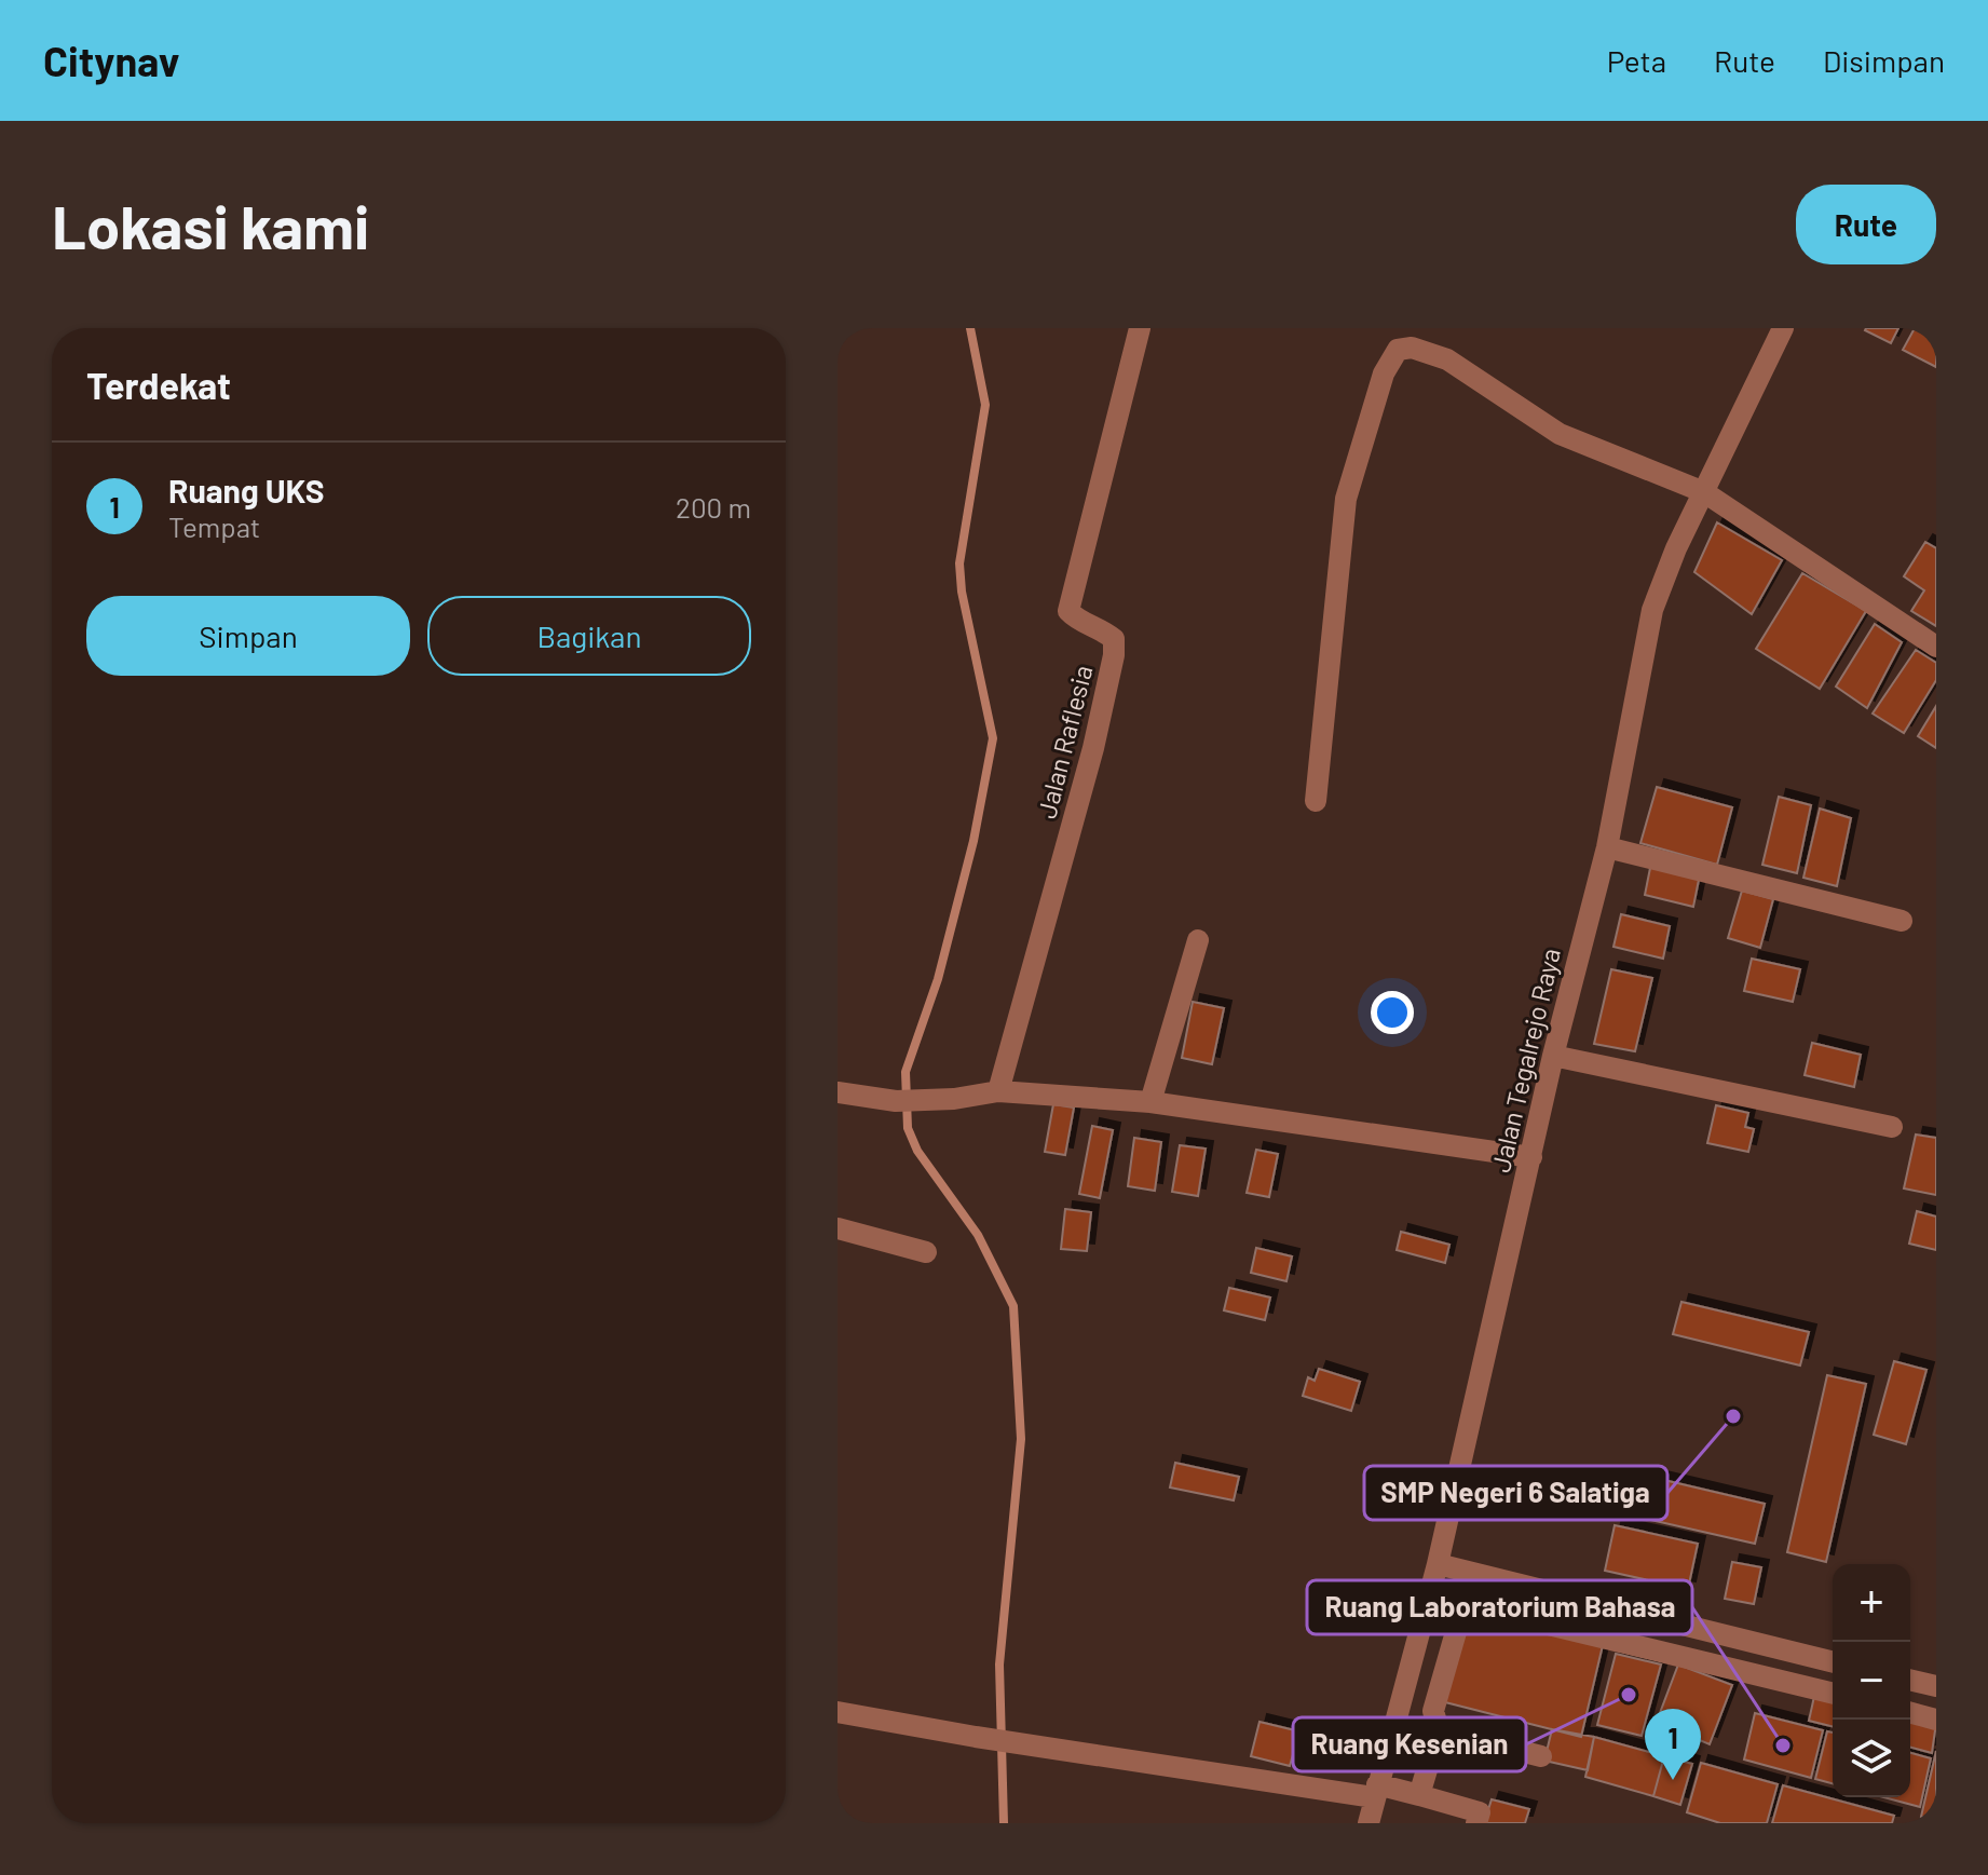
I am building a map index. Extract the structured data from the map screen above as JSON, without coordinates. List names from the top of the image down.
{
  "streets": {
    "street": ["Jalan Raflesia", "Jalan Tegalrejo Raya"]
  },
  "places": ["SMP Negeri 6 Salatiga", "Ruang Kesenian", "Ruang Laboratorium Bahasa"],
  "page": {
    "header": "Citynav",
    "nav": ["Peta", "Rute", "Disimpan"],
    "buttons": [
      "Rute",
      ["Simpan", "Bagikan"]
    ],
    "title": "Lokasi kami",
    "heading": "Terdekat",
    "list": [
      {
        "mark": "1",
        "name": "Ruang UKS",
        "note": "Tempat",
        "value": "200 m"
      }
    ],
    "map_buttons": ["+", "−"],
    "pins": "1"
  }
}
